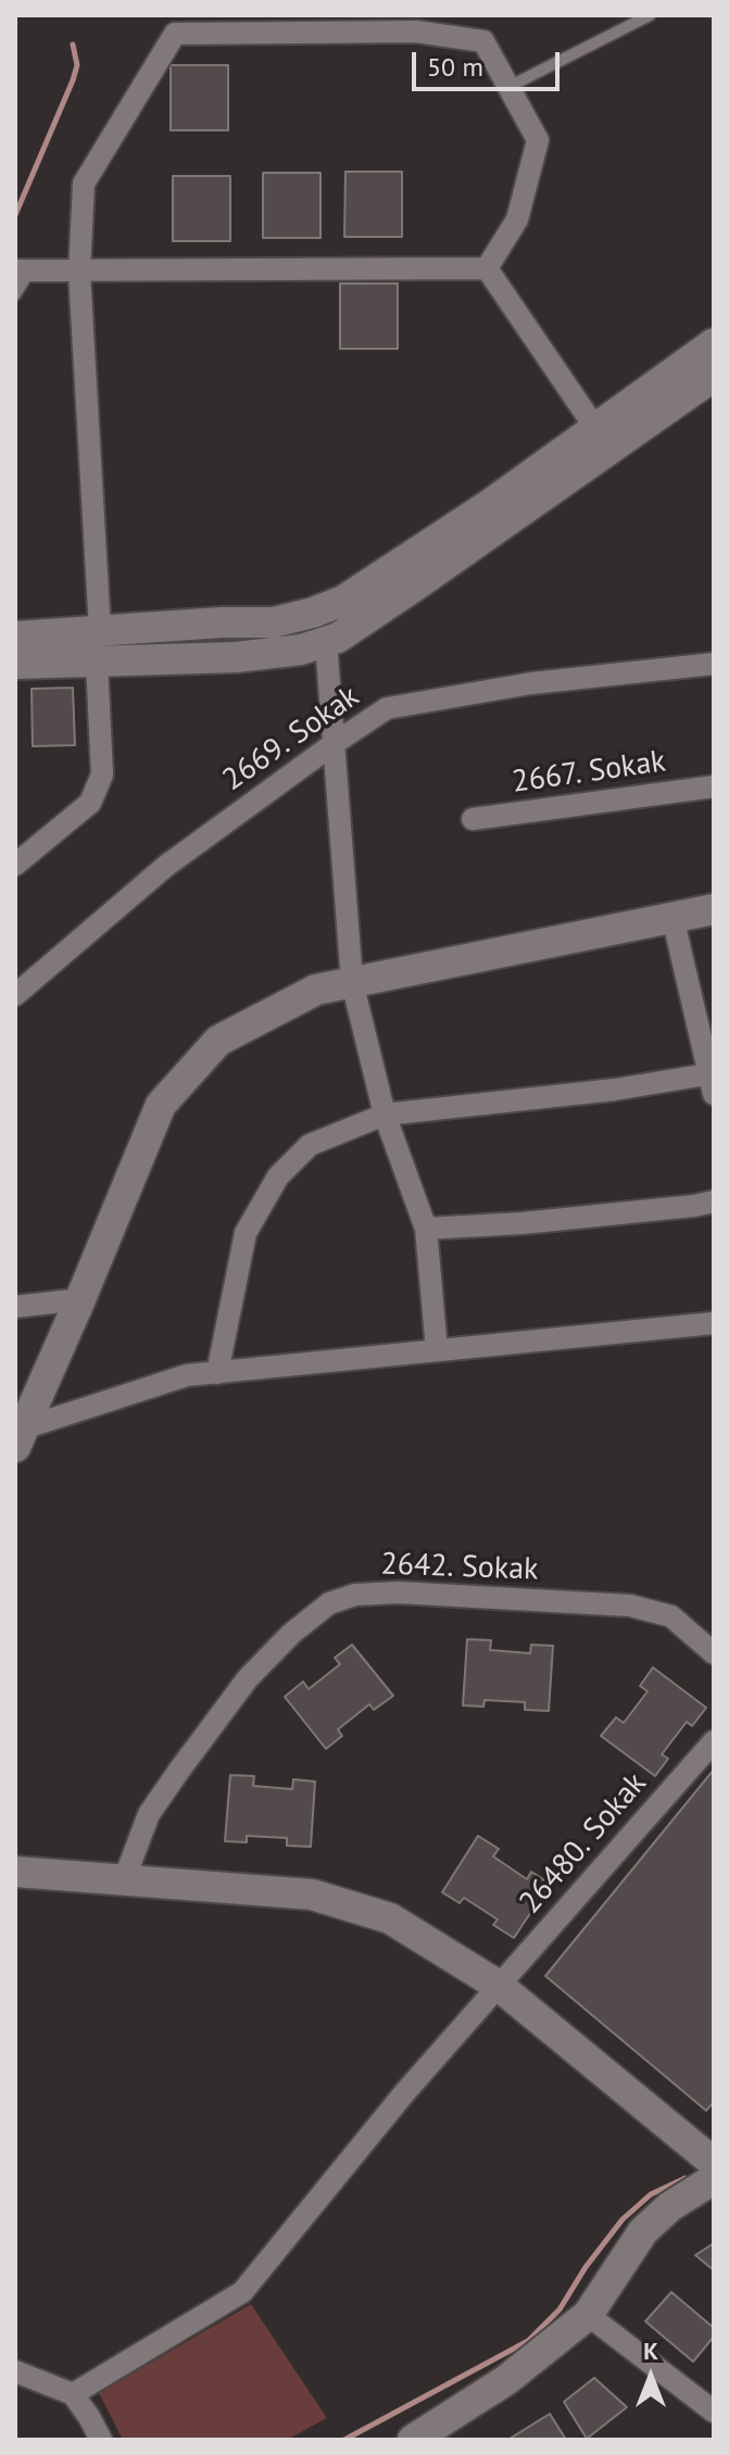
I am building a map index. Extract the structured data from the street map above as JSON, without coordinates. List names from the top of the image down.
{
  "streets": {
    "street": [
      "2669. Sokak",
      "2667. Sokak",
      "2642. Sokak",
      "26480. Sokak"
    ]
  },
  "scale_bar": "50 m",
  "north": "top"
}
